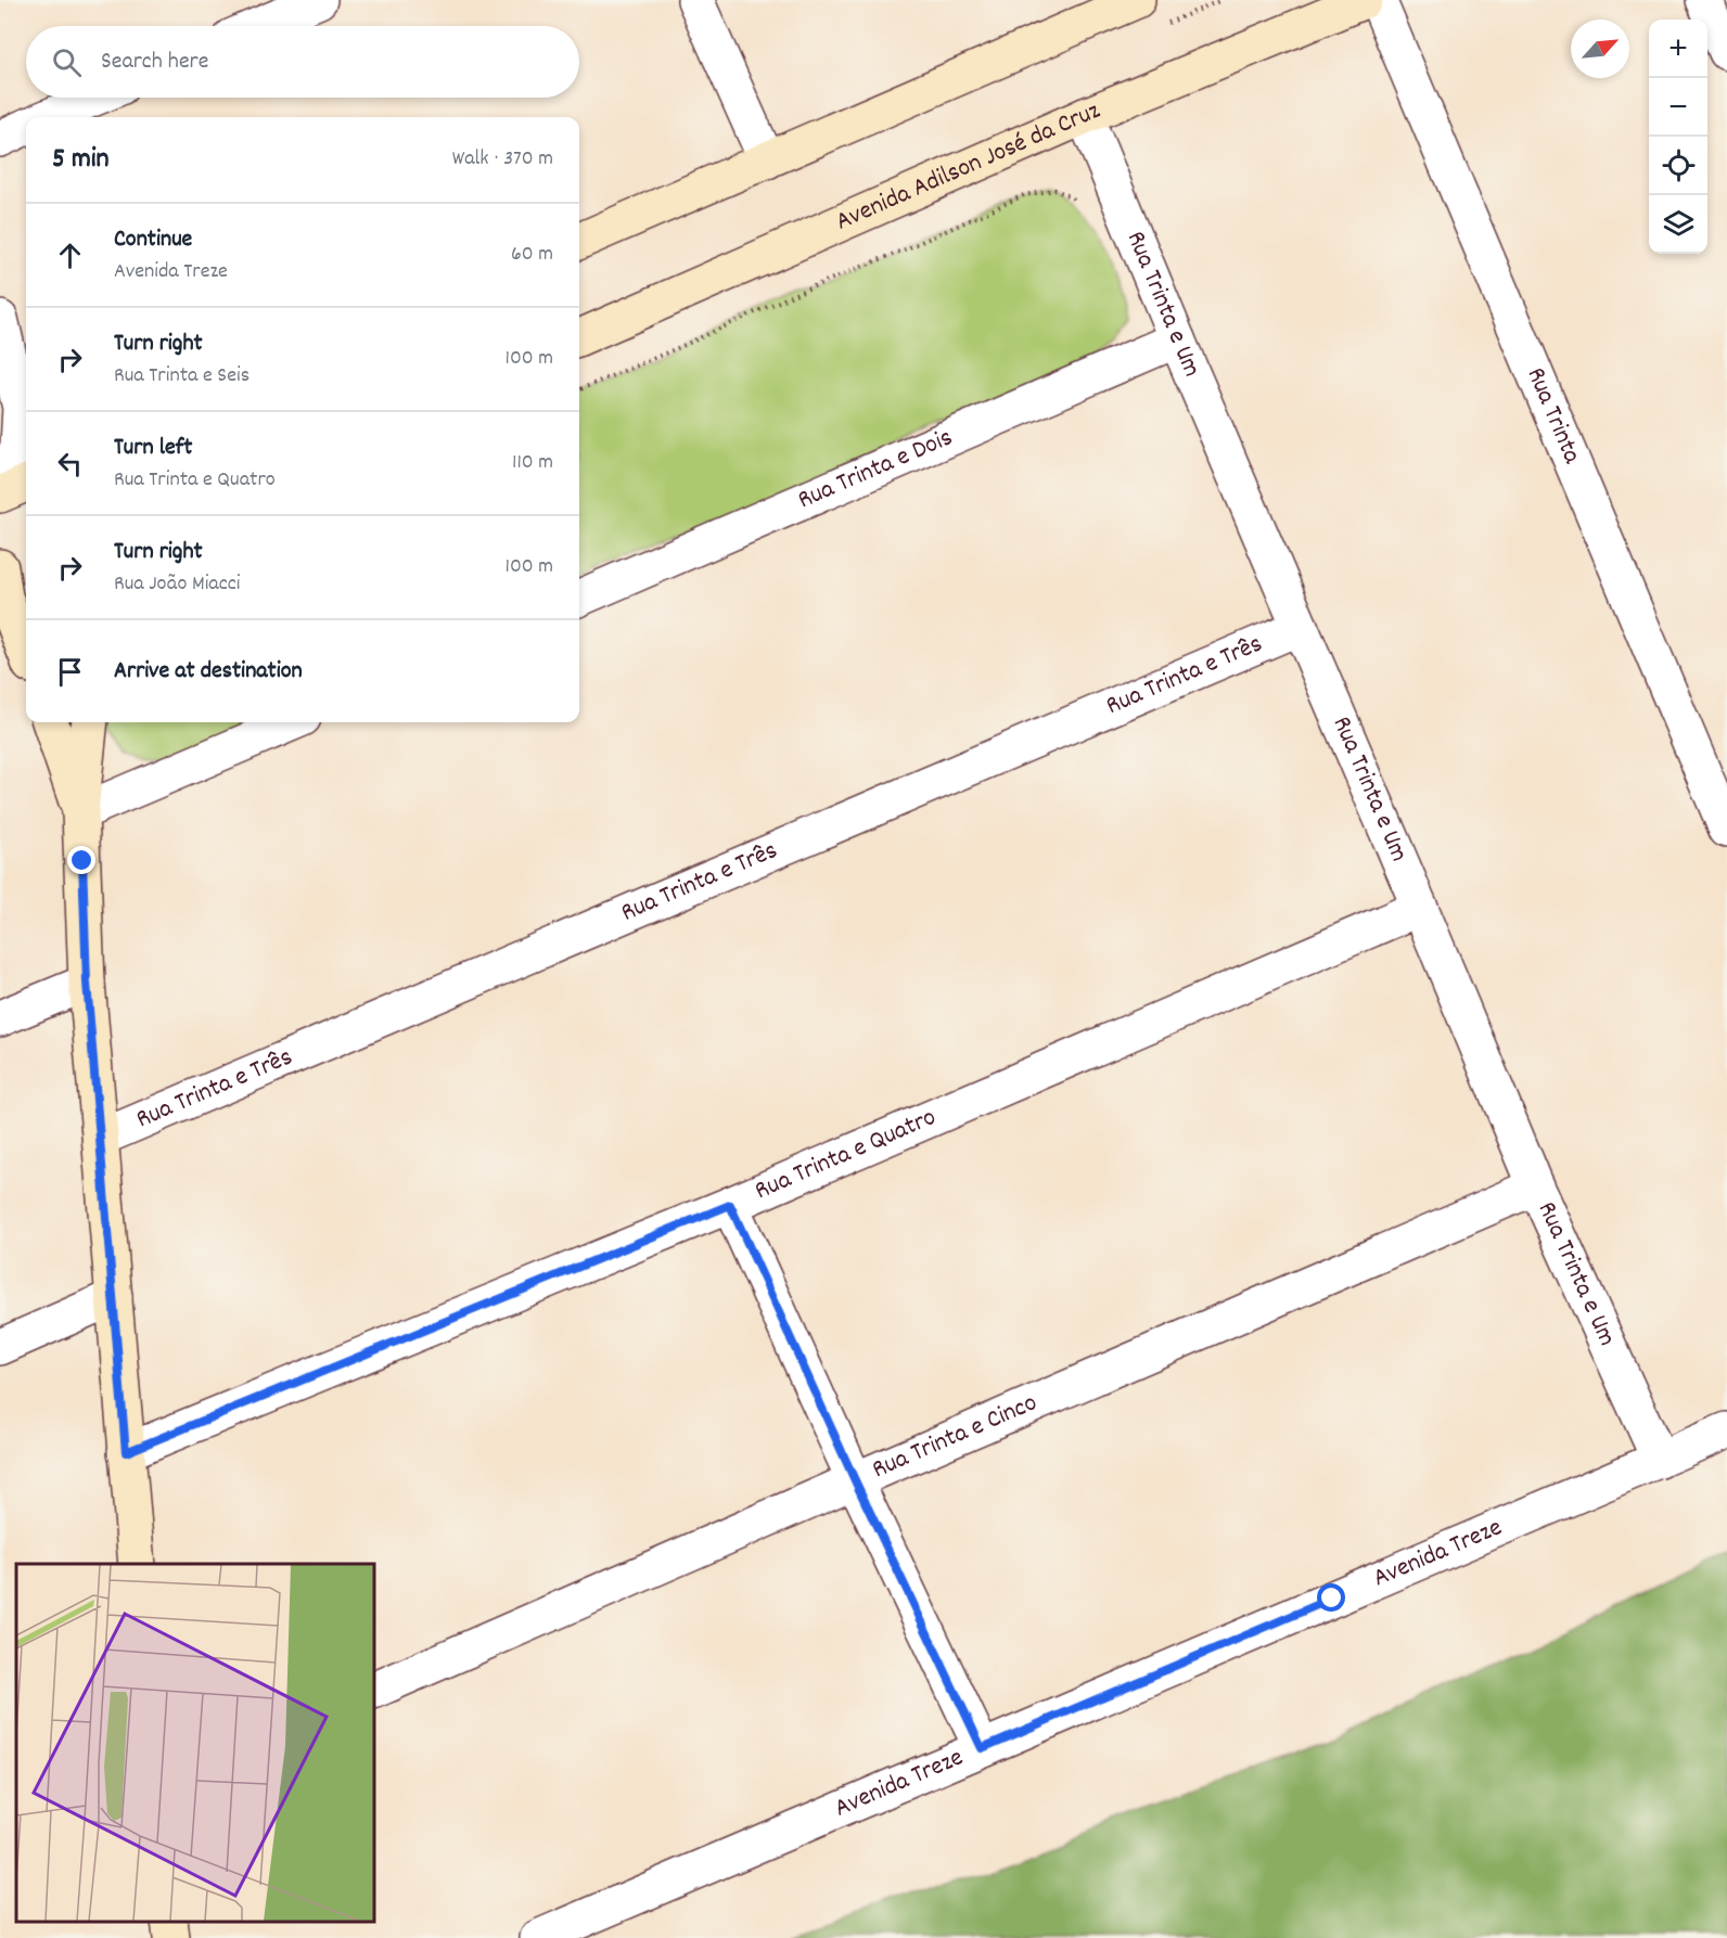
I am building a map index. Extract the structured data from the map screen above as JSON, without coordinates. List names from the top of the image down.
{
  "streets": {
    "main road": ["Avenida Adilson José da Cruz"],
    "street": [
      "Rua Trinta e Um",
      "Rua Trinta",
      "Rua Trinta e Dois",
      "Rua Trinta e Três",
      "Rua Trinta e Quatro",
      "Rua Trinta e Cinco",
      "Avenida Treze"
    ]
  },
  "crossings": [
    ["Avenida Adilson José da Cruz", "Rua Trinta e Um"],
    ["Rua Trinta e Um", "Rua Trinta e Dois"],
    ["Rua Trinta e Um", "Rua Trinta e Três"],
    ["Rua Trinta e Um", "Rua Trinta e Quatro"],
    ["Rua Trinta e Um", "Rua Trinta e Cinco"],
    ["Rua Trinta e Um", "Avenida Treze"]
  ],
  "north": "top right",
  "page": {
    "map_buttons": ["+", "−"],
    "search": "Search here",
    "heading": ["5 min", "Walk · 370 m"],
    "list": [
      ["Continue", "Avenida Treze", "60 m"],
      ["Turn right", "Rua Trinta e Seis", "100 m"],
      ["Turn left", "Rua Trinta e Quatro", "110 m"],
      ["Turn right", "Rua João Miacci", "100 m"],
      "Arrive at destination"
    ]
  }
}
